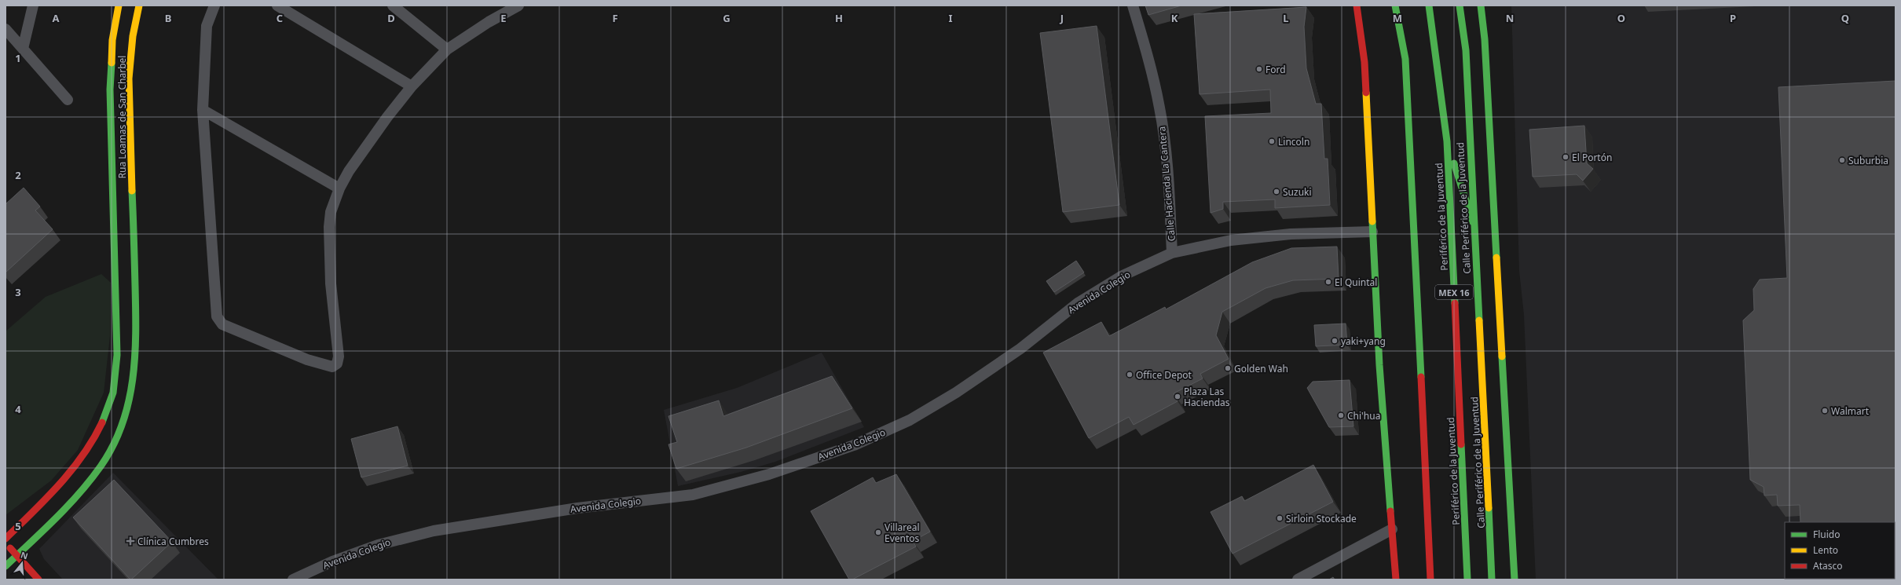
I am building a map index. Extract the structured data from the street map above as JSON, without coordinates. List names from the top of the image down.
{
  "streets": {
    "main road": [
      "Rua Loamas de San Charbel",
      "Calle Periférico de la Juventud",
      "Periférico de la Juventud",
      "MEX 16"
    ],
    "street": ["Calle Hacienda La Cantera", "Avenida Colegio"]
  },
  "crossings": [
    ["Calle Hacienda La Cantera", "Avenida Colegio"]
  ],
  "places": {
    "other": [
      "Ford",
      "Lincoln",
      "El Portón",
      "Suburbia",
      "Suzuki",
      "El Quintal",
      "yaki+yang",
      "Golden Wah",
      "Office Depot",
      "Plaza Las Haciendas",
      "Walmart",
      "Chi'hua",
      "Sirloin Stockade",
      "Villareal Eventos"
    ],
    "health": ["Clínica Cumbres"]
  },
  "legend": ["Fluido", "Lento", "Atasco"],
  "north": "top",
  "grid": {
    "columns": [
      "A",
      "B",
      "C",
      "D",
      "E",
      "F",
      "G",
      "H",
      "I",
      "J",
      "K",
      "L",
      "M",
      "N",
      "O",
      "P",
      "Q"
    ],
    "rows": [
      "1",
      "2",
      "3",
      "4",
      "5"
    ]
  }
}
